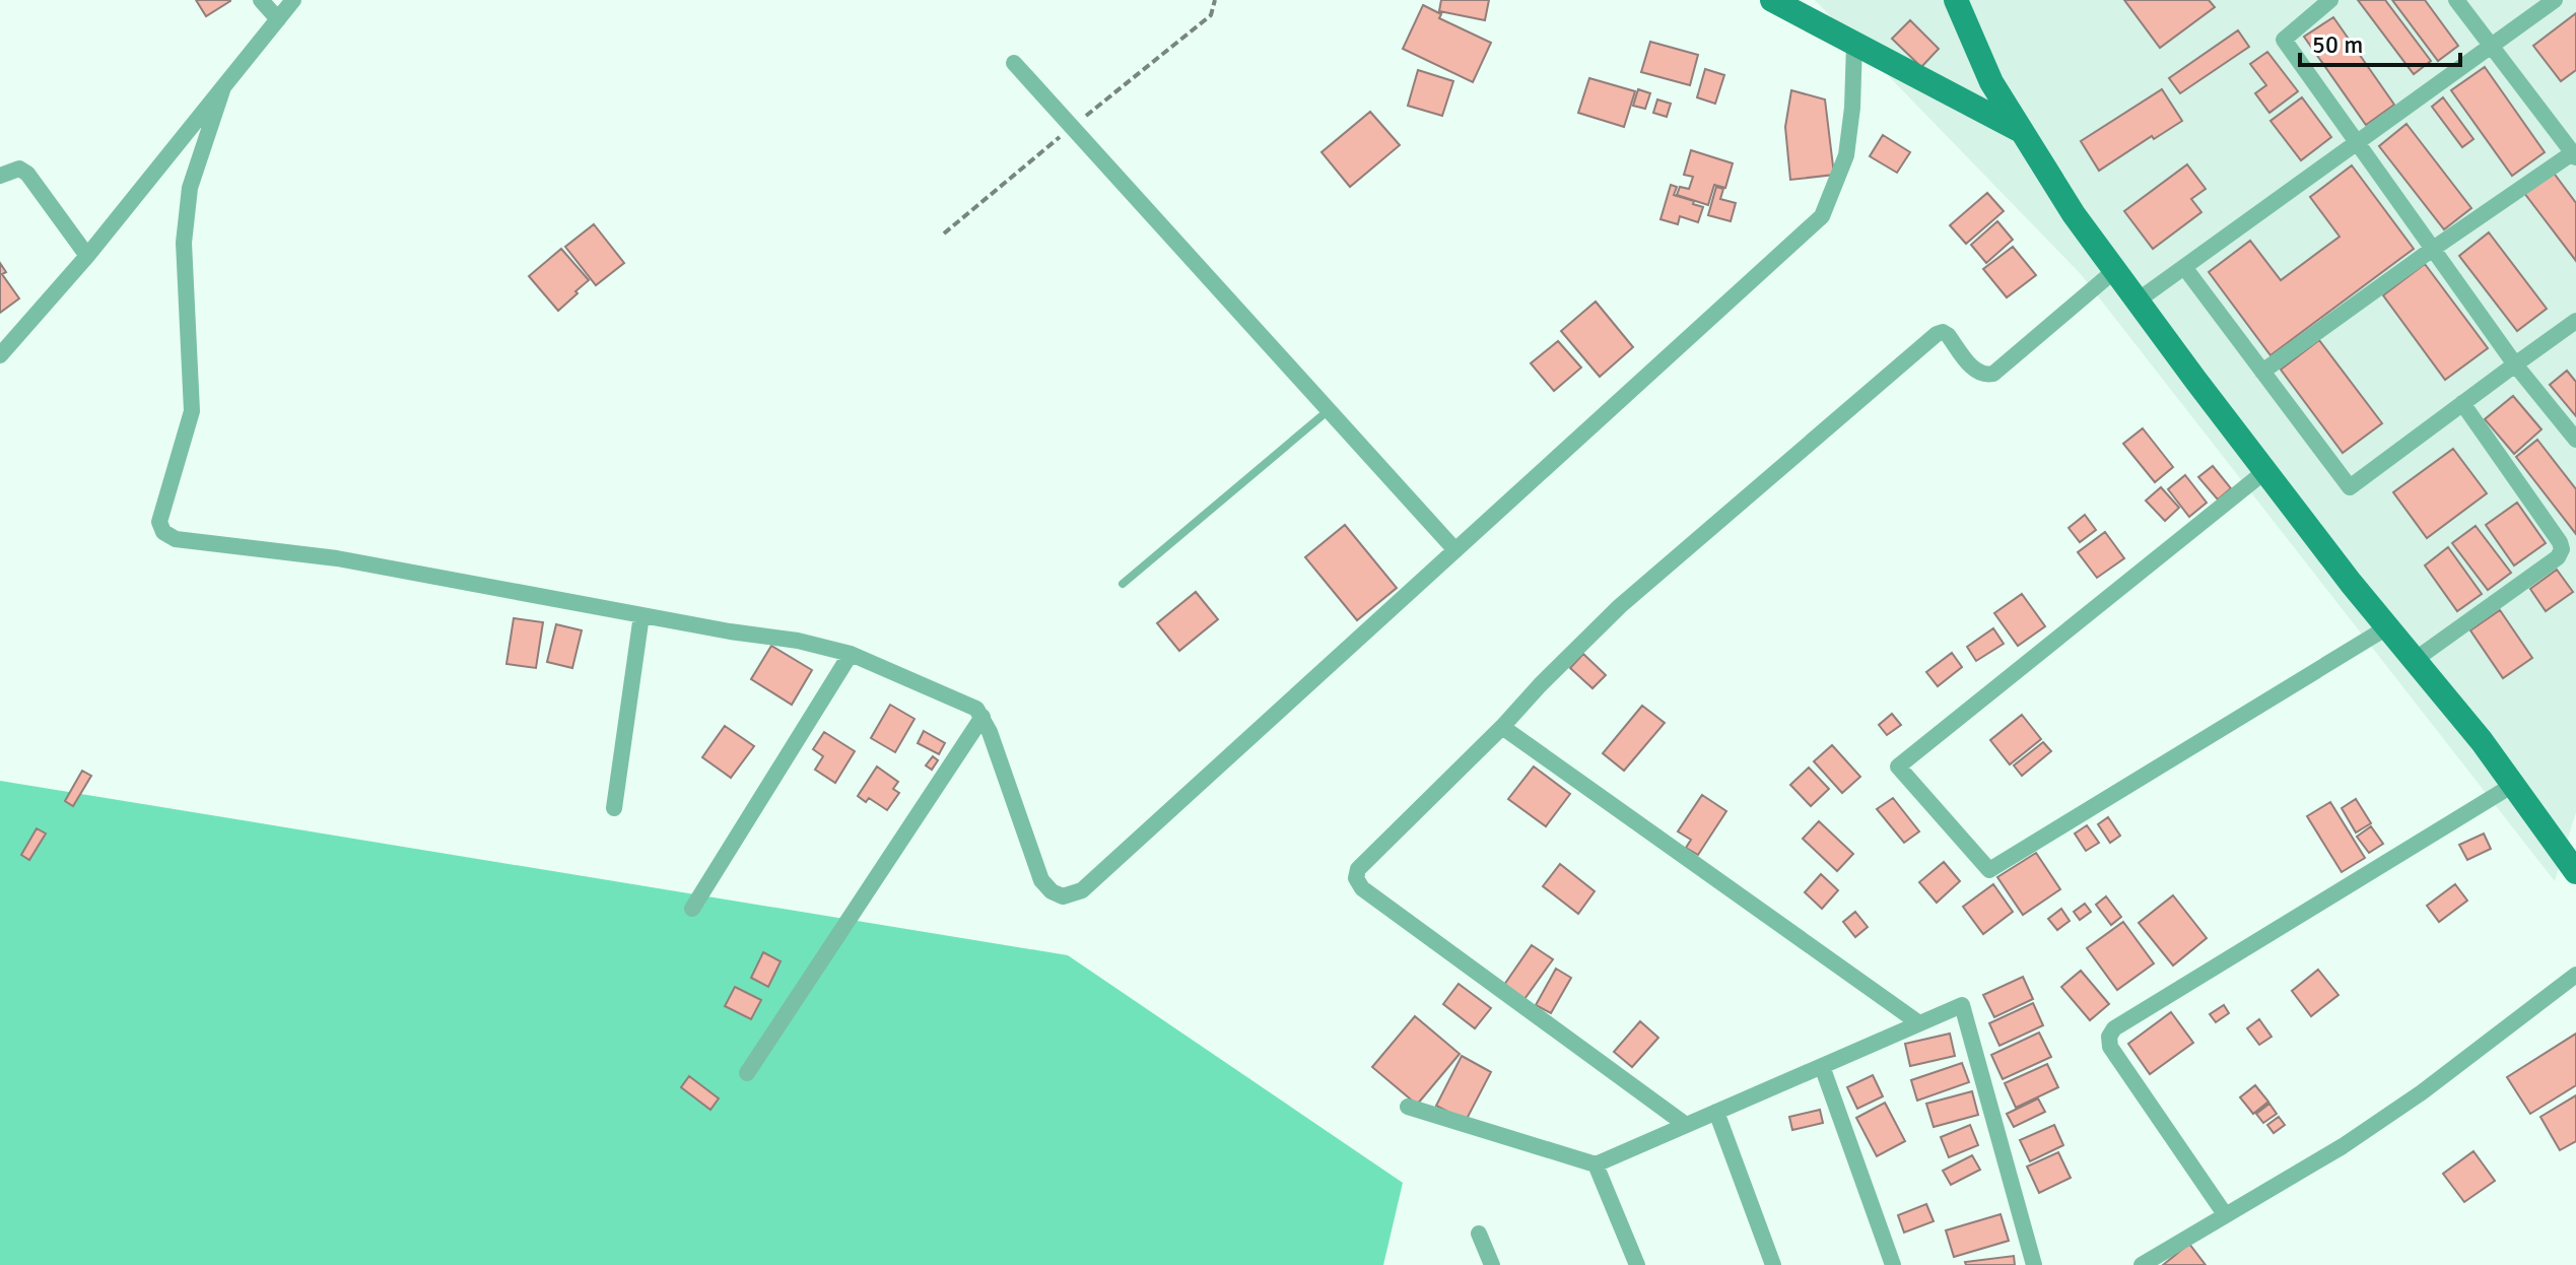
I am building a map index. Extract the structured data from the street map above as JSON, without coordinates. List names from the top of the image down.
{
  "scale_bar": "50 m"
}
